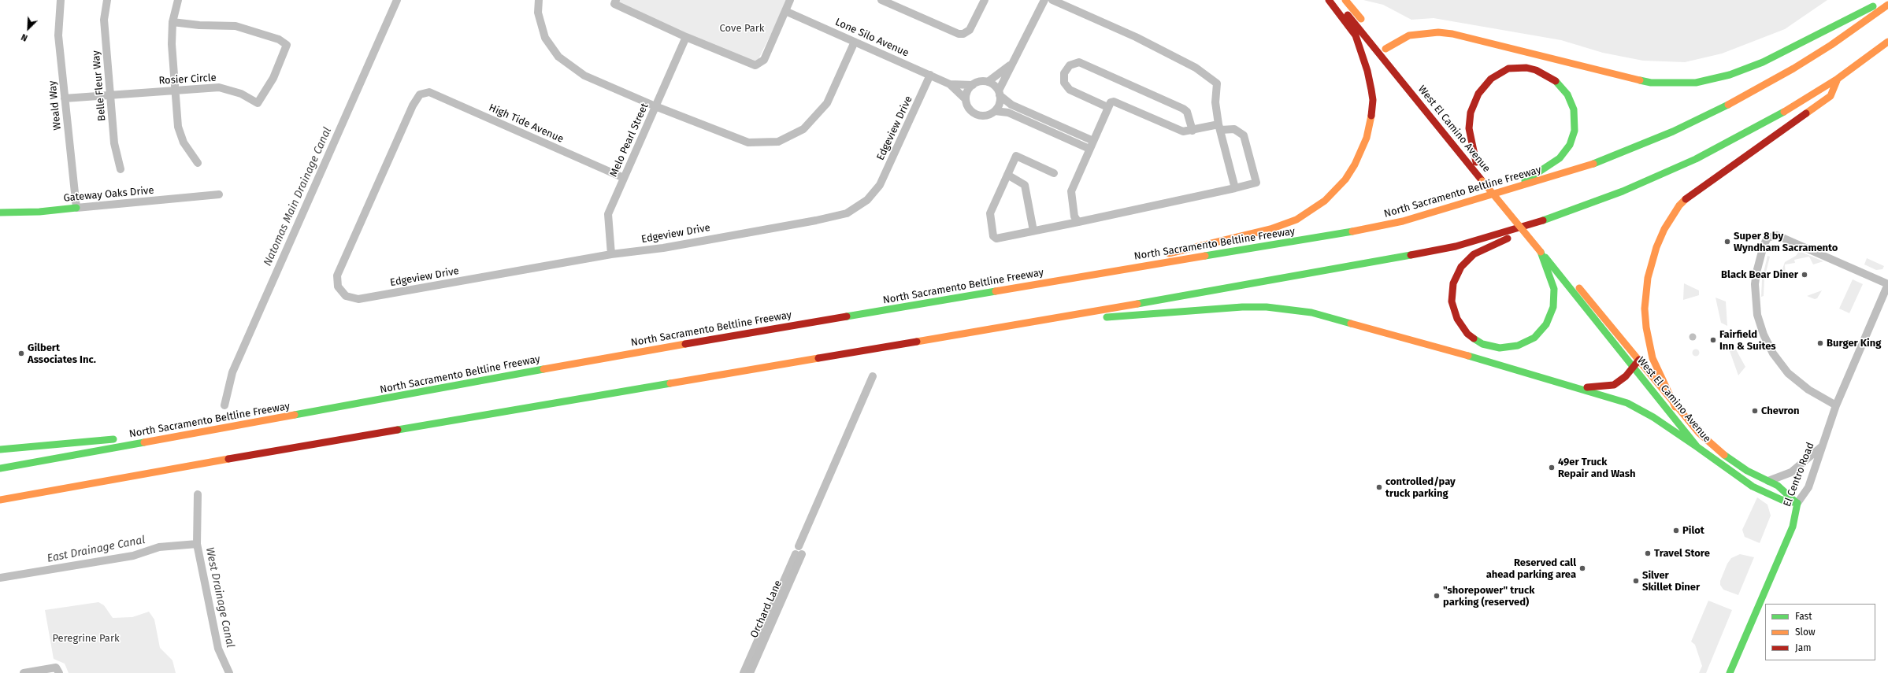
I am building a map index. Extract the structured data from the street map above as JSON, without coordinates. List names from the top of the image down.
{
  "streets": {
    "main road": [
      "West El Camino Avenue",
      "North Sacramento Beltline Freeway",
      "Gateway Oaks Drive",
      "El Centro Road"
    ],
    "street": [
      "Lone Silo Avenue",
      "Rosier Circle",
      "Belle Fleur Way",
      "Weald Way",
      "High Tide Avenue",
      "Edgeview Drive",
      "Melo Pearl Street",
      "Orchard Lane"
    ]
  },
  "crossings": [
    ["Lone Silo Avenue", "Edgeview Drive"],
    ["Rosier Circle", "Belle Fleur Way"],
    ["Rosier Circle", "Weald Way"],
    ["Weald Way", "Gateway Oaks Drive"],
    ["High Tide Avenue", "Edgeview Drive"],
    ["High Tide Avenue", "Melo Pearl Street"],
    ["Edgeview Drive", "Melo Pearl Street"],
    ["West El Camino Avenue", "El Centro Road"]
  ],
  "water": ["Natomas Main Drainage Canal", "East Drainage Canal", "West Drainage Canal"],
  "parks": ["Cove Park", "Peregrine Park"],
  "places": [
    "Super 8 by Wyndham Sacramento",
    "Black Bear Diner",
    "Fairfield Inn & Suites",
    "Burger King",
    "Gilbert Associates Inc.",
    "Chevron",
    "49er Truck Repair and Wash",
    "controlled/pay truck parking",
    "Pilot",
    "Travel Store",
    "Reserved call ahead parking area",
    "Silver Skillet Diner",
    "\"shorepower\" truck parking (reserved)"
  ],
  "legend": ["Fast", "Slow", "Jam"],
  "north": "bottom left"
}
